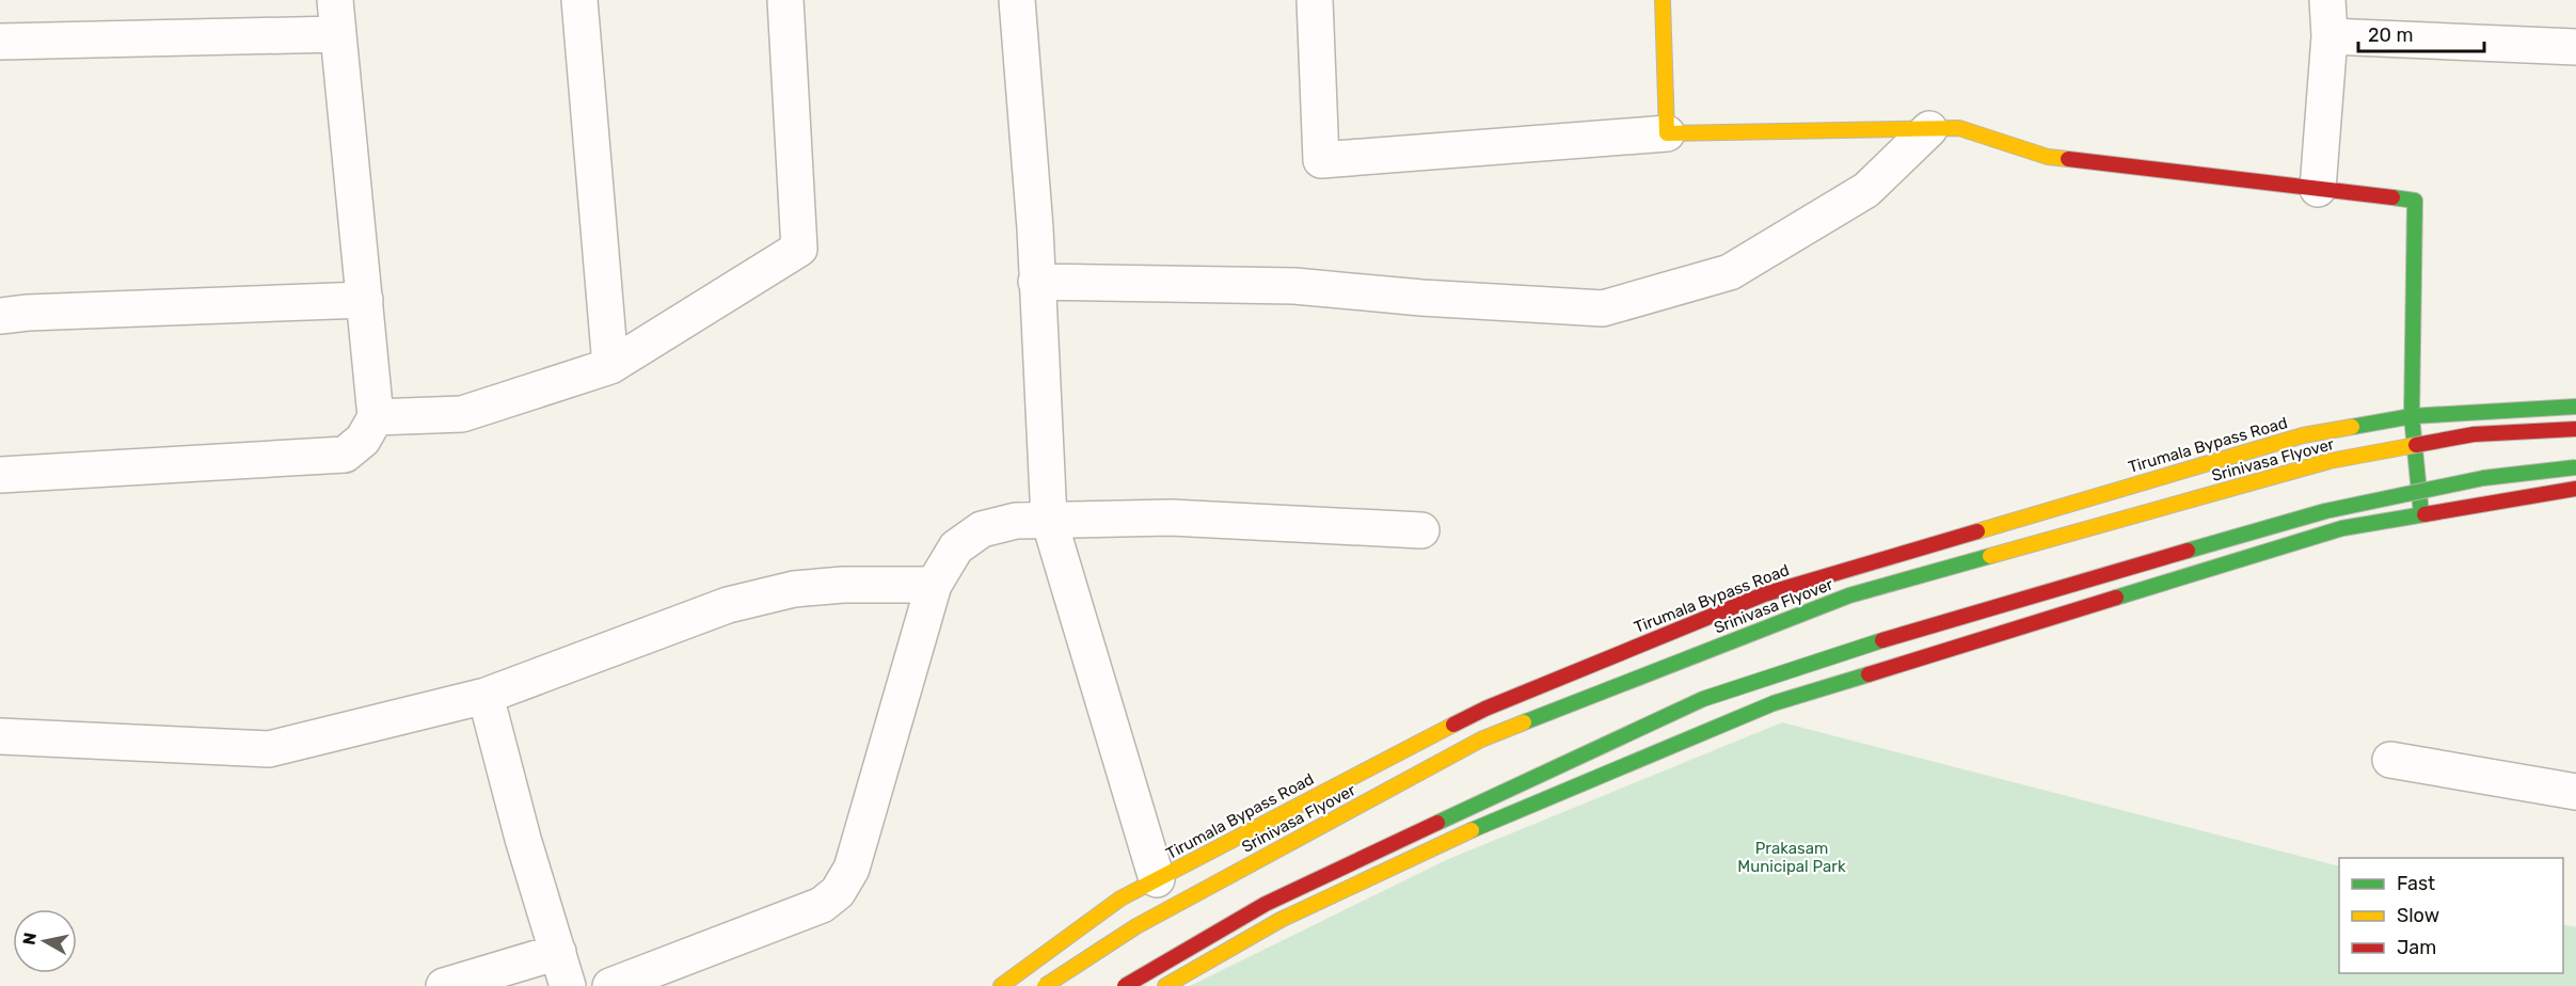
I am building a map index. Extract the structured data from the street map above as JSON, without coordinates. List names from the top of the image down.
{
  "streets": {
    "street": ["Tirumala Bypass Road", "Srinivasa Flyover"]
  },
  "parks": ["Prakasam Municipal Park"],
  "legend": ["Fast", "Slow", "Jam"],
  "scale_bar": "20 m",
  "north": "left"
}
